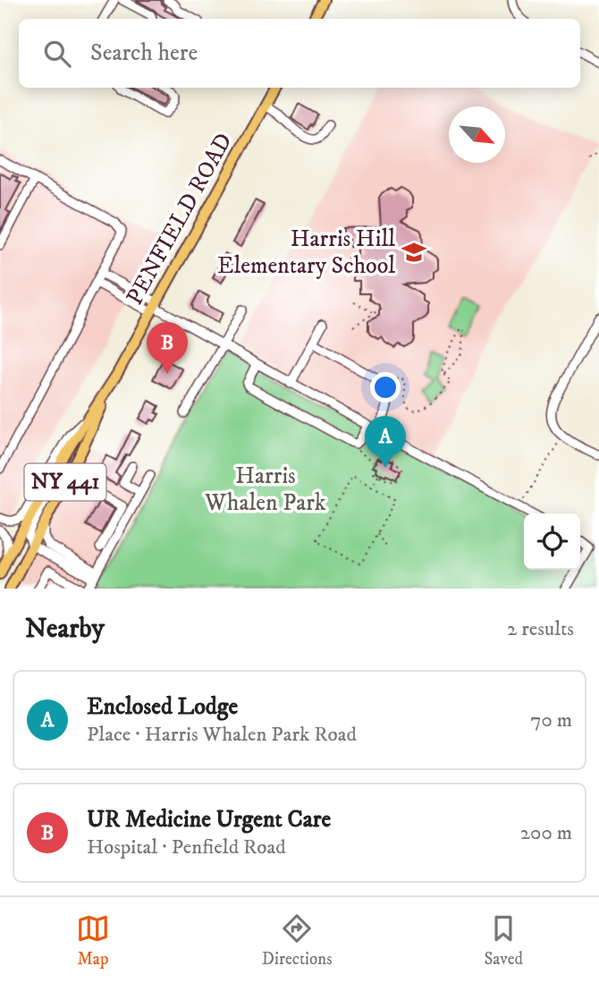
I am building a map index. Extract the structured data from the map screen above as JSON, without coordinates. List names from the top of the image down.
{
  "streets": {
    "main road": ["PENFIELD ROAD", "NY 441"]
  },
  "parks": ["Harris Whalen Park"],
  "places": {
    "school or university": ["Harris Hill Elementary School"]
  },
  "north": "bottom right",
  "page": {
    "search": "Search here",
    "pins": ["B", "A"],
    "heading": ["Nearby", "2 results"],
    "list": [
      {
        "mark": "A",
        "name": "Enclosed Lodge",
        "note": "Place · Harris Whalen Park Road",
        "value": "70 m"
      },
      {
        "mark": "B",
        "name": "UR Medicine Urgent Care",
        "note": "Hospital · Penfield Road",
        "value": "200 m"
      }
    ],
    "nav": ["Map", "Directions", "Saved"]
  }
}
